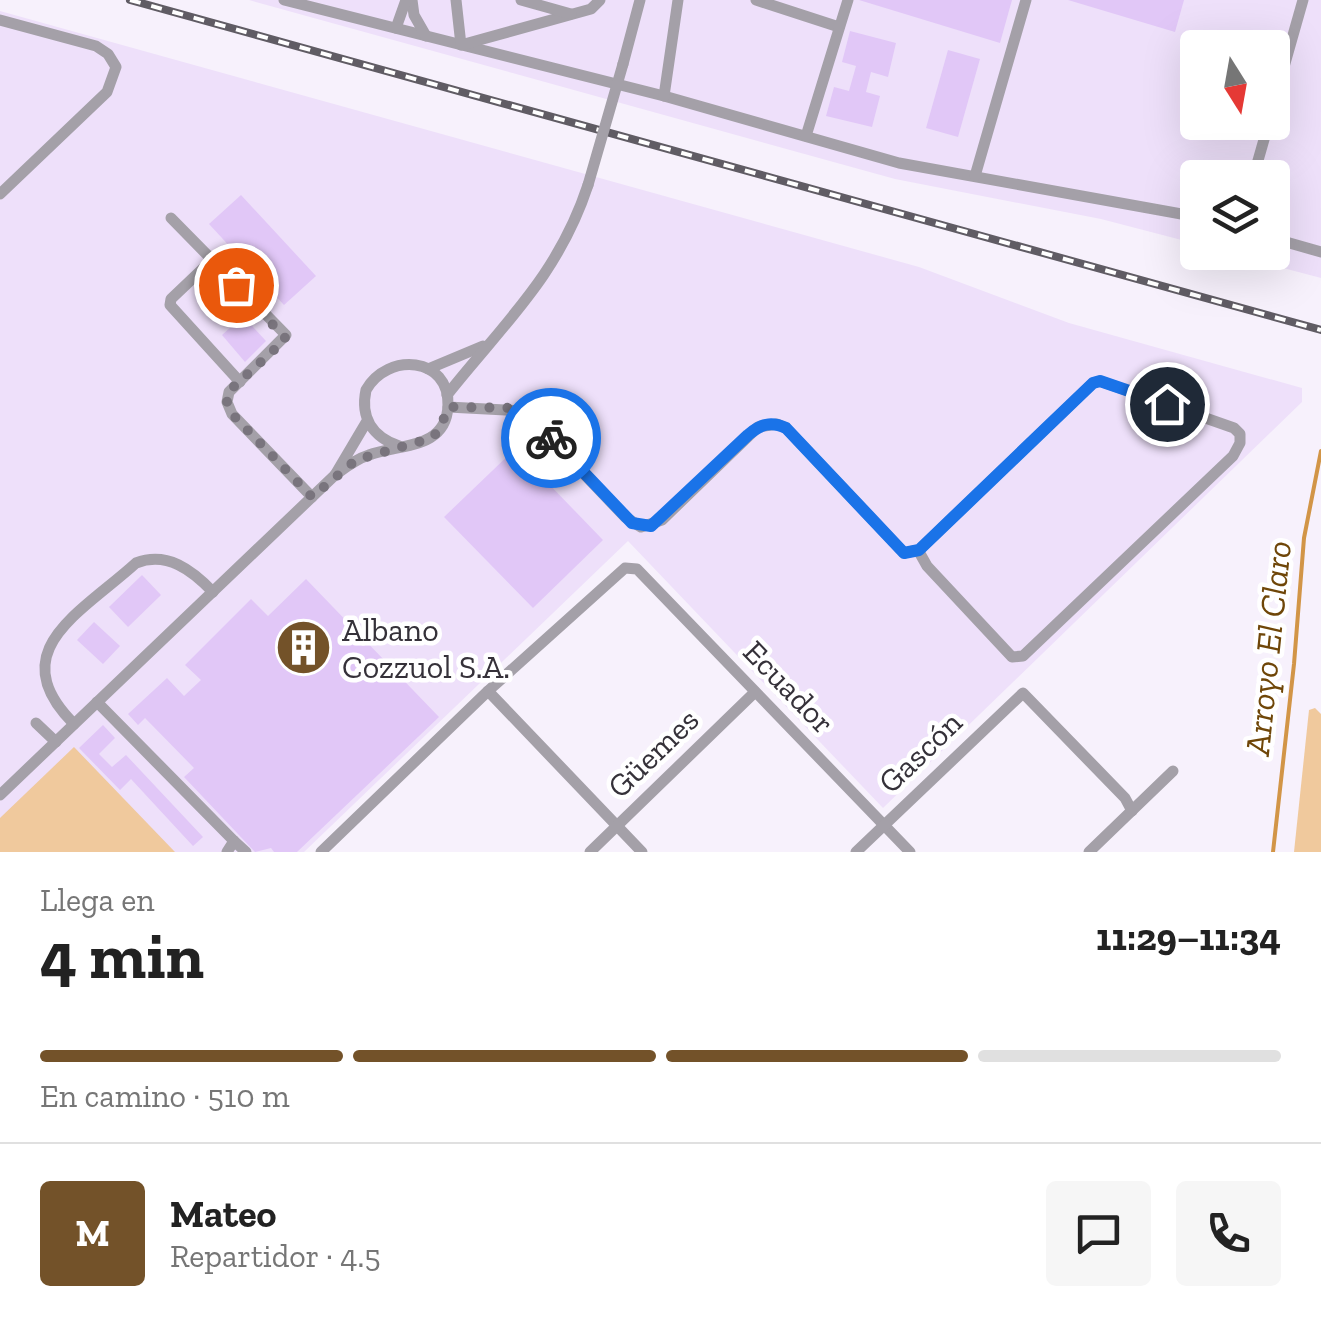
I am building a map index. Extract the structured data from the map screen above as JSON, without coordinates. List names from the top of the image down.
{
  "streets": {
    "street": ["Ecuador", "Gascón", "Güemes"]
  },
  "crossings": [
    ["Ecuador", "Gascón"],
    ["Ecuador", "Güemes"]
  ],
  "water": ["Arroyo El Claro"],
  "places": {
    "building": ["Albano Cozzuol S.A."]
  },
  "north": "bottom",
  "page": {
    "heading": ["4 min", "Llega en", "11:29–11:34"],
    "panel": ["Mateo", "Repartidor · 4.5"],
    "bar": "En camino · 510 m",
    "round": "M"
  }
}
